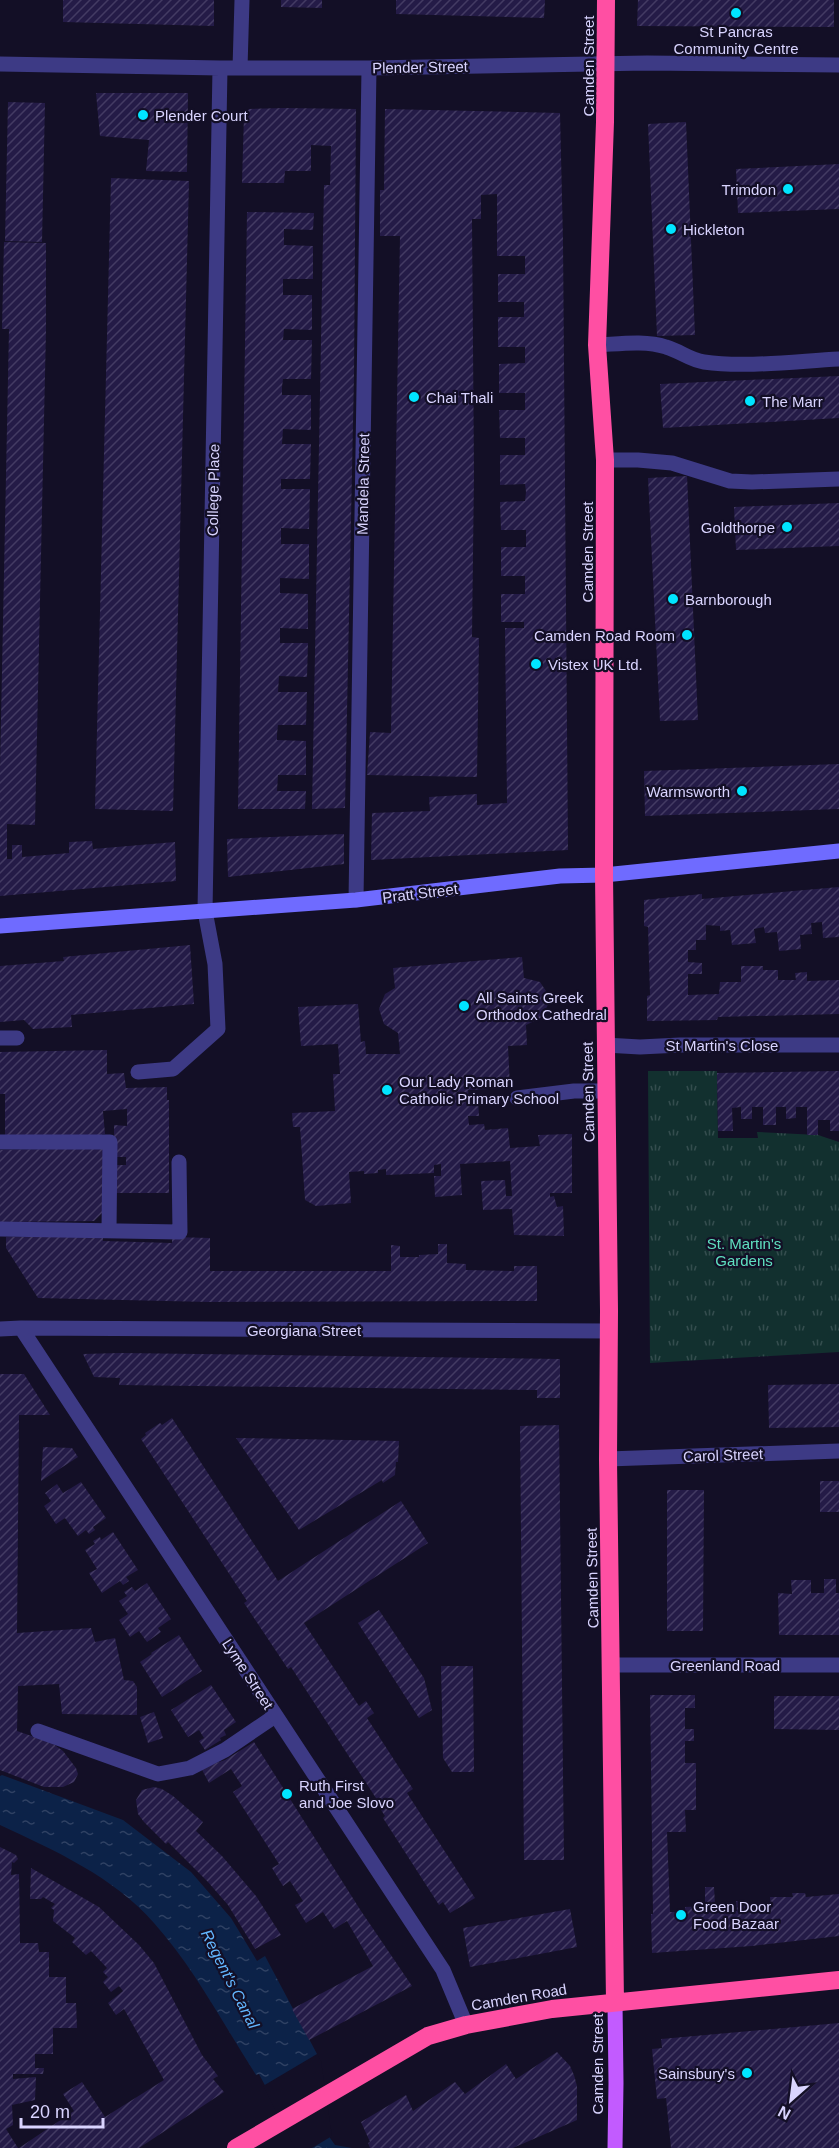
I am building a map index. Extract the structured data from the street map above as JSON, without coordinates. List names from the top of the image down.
{
  "streets": {
    "highway": ["Camden Street", "Camden Road"],
    "street": [
      "Plender Street",
      "Mandela Street",
      "College Place",
      "Pratt Street",
      "St Martin's Close",
      "Georgiana Street",
      "Carol Street",
      "Greenland Road",
      "Lyme Street"
    ]
  },
  "crossings": [
    ["Camden Street", "Plender Street"],
    ["Camden Street", "Pratt Street"],
    ["Camden Street", "St Martin's Close"],
    ["Camden Street", "Georgiana Street"],
    ["Camden Street", "Carol Street"],
    ["Camden Street", "Greenland Road"],
    ["Camden Street", "Camden Road"],
    ["Plender Street", "Mandela Street"],
    ["Plender Street", "College Place"],
    ["Mandela Street", "Pratt Street"],
    ["College Place", "Pratt Street"],
    ["Georgiana Street", "Lyme Street"],
    ["Lyme Street", "Camden Road"]
  ],
  "water": ["Regent's Canal"],
  "parks": ["St. Martin's Gardens"],
  "places": [
    "St Pancras Community Centre",
    "Plender Court",
    "Trimdon",
    "Hickleton",
    "Chai Thali",
    "The Marr",
    "Goldthorpe",
    "Barnborough",
    "Camden Road Room",
    "Vistex UK Ltd.",
    "Warmsworth",
    "All Saints Greek Orthodox Cathedral",
    "Our Lady Roman Catholic Primary School",
    "Ruth First and Joe Slovo",
    "Green Door Food Bazaar",
    "Sainsbury's"
  ],
  "scale_bar": "20 m",
  "north": "bottom left"
}
